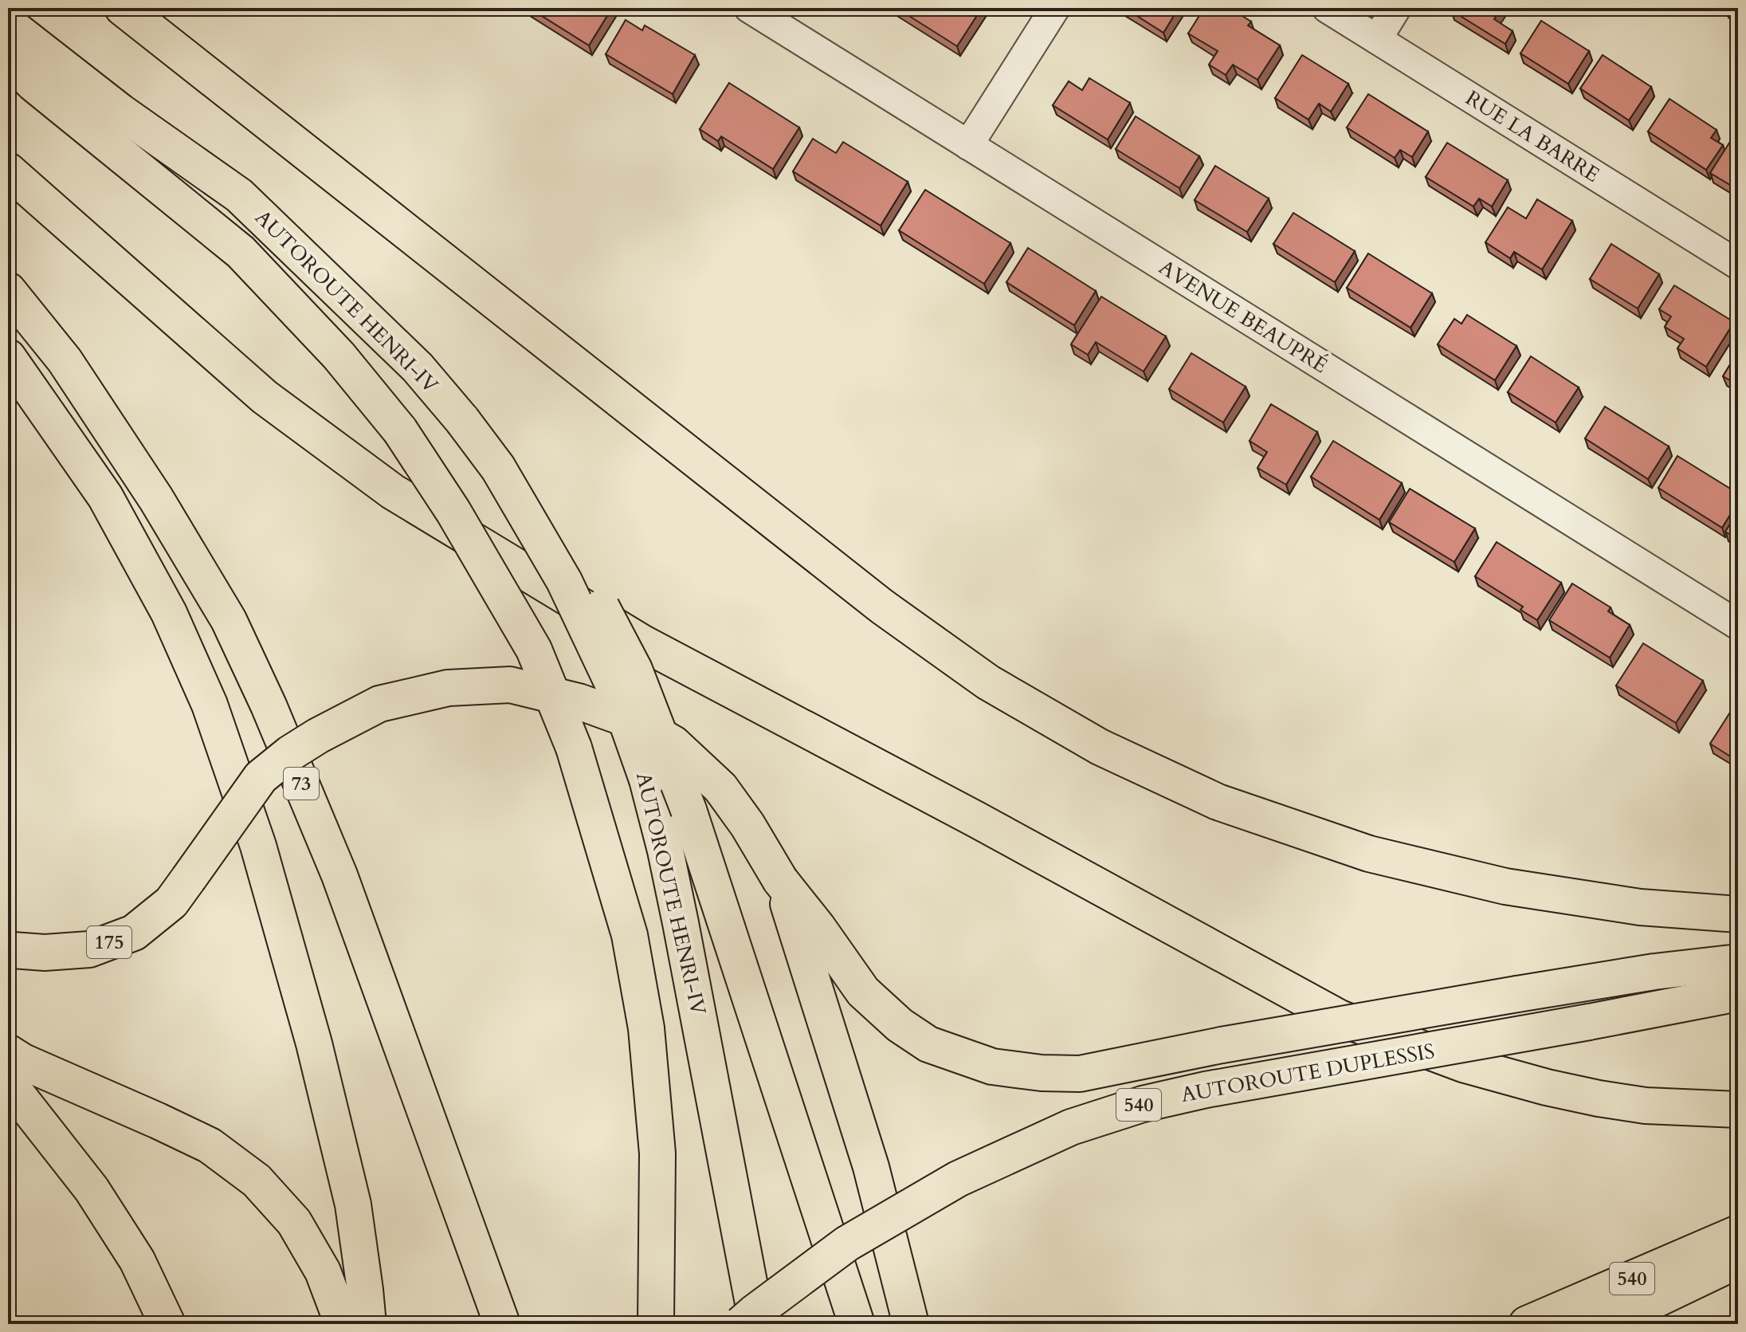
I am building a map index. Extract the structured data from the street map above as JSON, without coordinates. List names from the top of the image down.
{
  "streets": {
    "highway": [
      "AUTOROUTE HENRI-IV",
      "73",
      "175",
      "AUTOROUTE DUPLESSIS",
      "540"
    ],
    "street": ["RUE LA BARRE", "AVENUE BEAUPRÉ"]
  }
}
